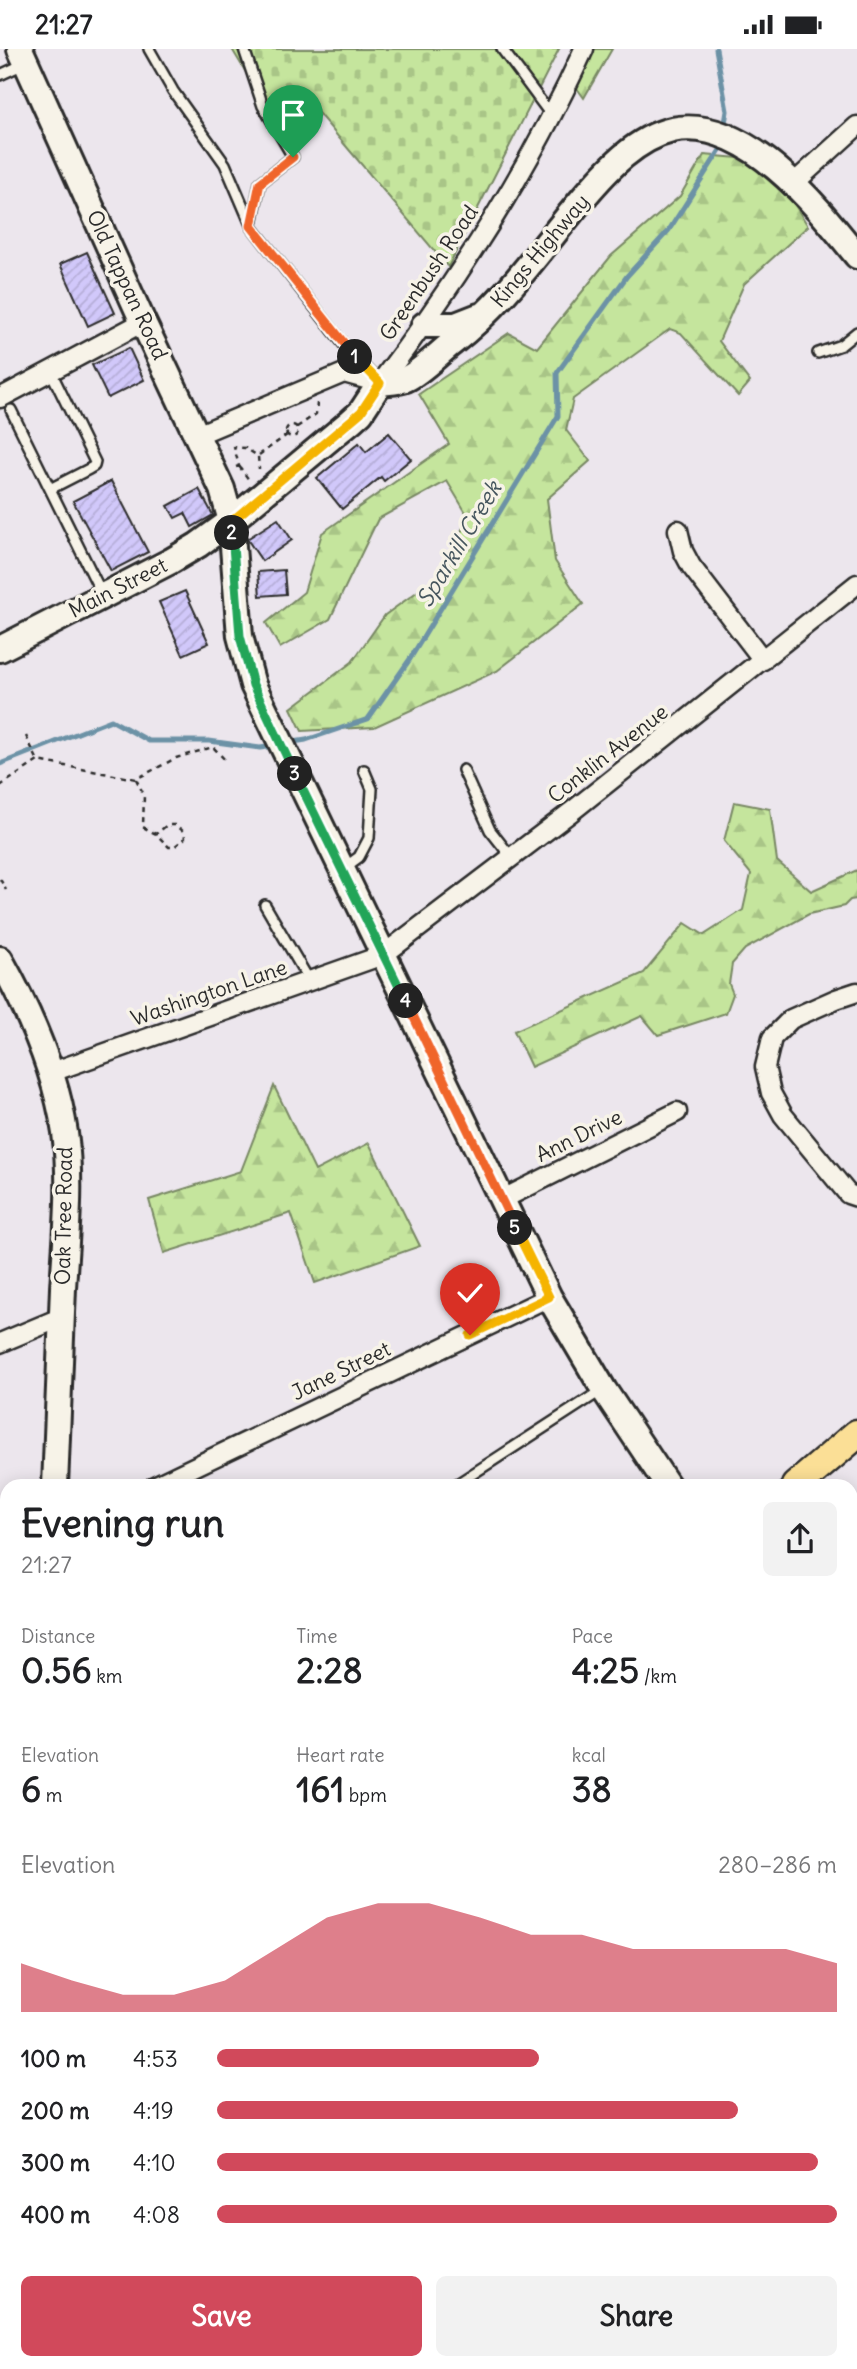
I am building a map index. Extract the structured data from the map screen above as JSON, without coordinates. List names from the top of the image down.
{
  "streets": {
    "street": [
      "Kings Highway",
      "Greenbush Road",
      "Old Tappan Road",
      "Main Street",
      "Conklin Avenue",
      "Washington Lane",
      "Ann Drive",
      "Oak Tree Road",
      "Jane Street"
    ]
  },
  "crossings": [
    ["Kings Highway", "Greenbush Road"],
    ["Old Tappan Road", "Main Street"],
    ["Old Tappan Road", "Conklin Avenue"],
    ["Old Tappan Road", "Washington Lane"],
    ["Old Tappan Road", "Ann Drive"],
    ["Old Tappan Road", "Jane Street"],
    ["Conklin Avenue", "Washington Lane"],
    ["Washington Lane", "Oak Tree Road"]
  ],
  "water": ["Sparkill Creek"],
  "page": {
    "status": "21:27",
    "pins": [
      "1",
      "2",
      "3",
      "4",
      "5"
    ],
    "heading": ["Evening run", "21:27"],
    "stats": [
      ["Distance", "0.56 km"],
      ["Time", "2:28"],
      ["Pace", "4:25 /km"],
      ["Elevation", "6 m"],
      ["Heart rate", "161 bpm"],
      ["kcal", "38"]
    ],
    "chart": ["Elevation", "280–286 m"],
    "list": [
      {
        "name": "100 m",
        "note": "4:53"
      },
      {
        "name": "200 m",
        "note": "4:19"
      },
      {
        "name": "300 m",
        "note": "4:10"
      },
      {
        "name": "400 m",
        "note": "4:08"
      }
    ],
    "buttons": ["Save", "Share"]
  }
}
